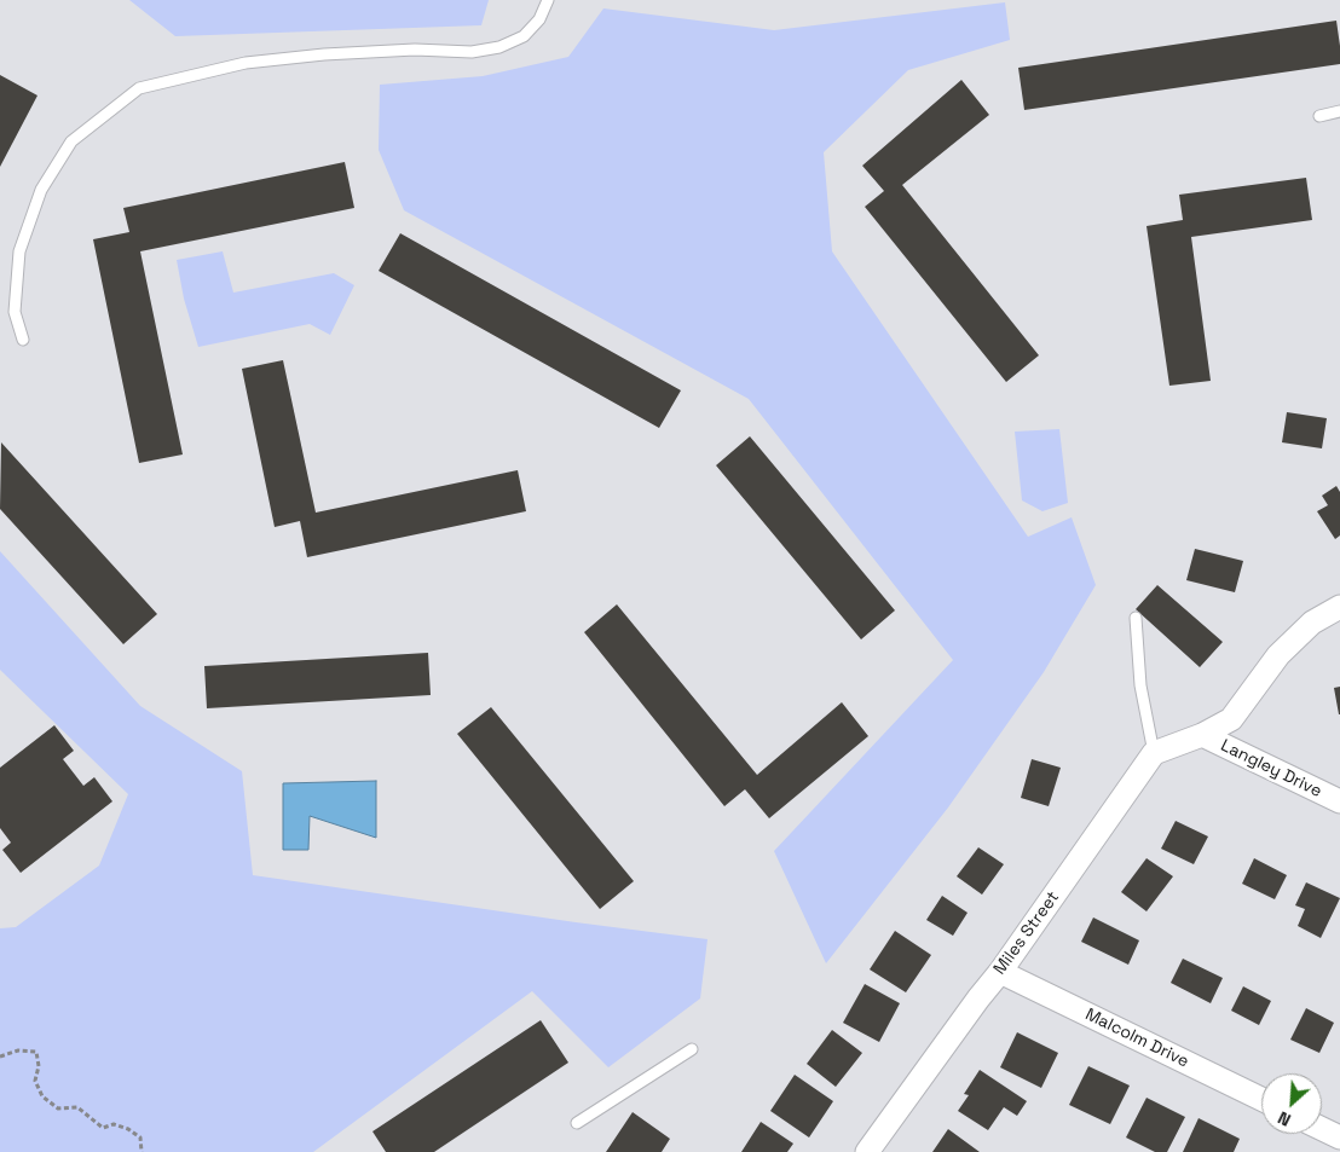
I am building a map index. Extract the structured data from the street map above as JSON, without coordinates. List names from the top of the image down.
{
  "streets": {
    "street": ["Langley Drive", "Miles Street", "Malcolm Drive"]
  },
  "crossings": [
    ["Miles Street", "Malcolm Drive"]
  ],
  "north": "bottom left"
}
